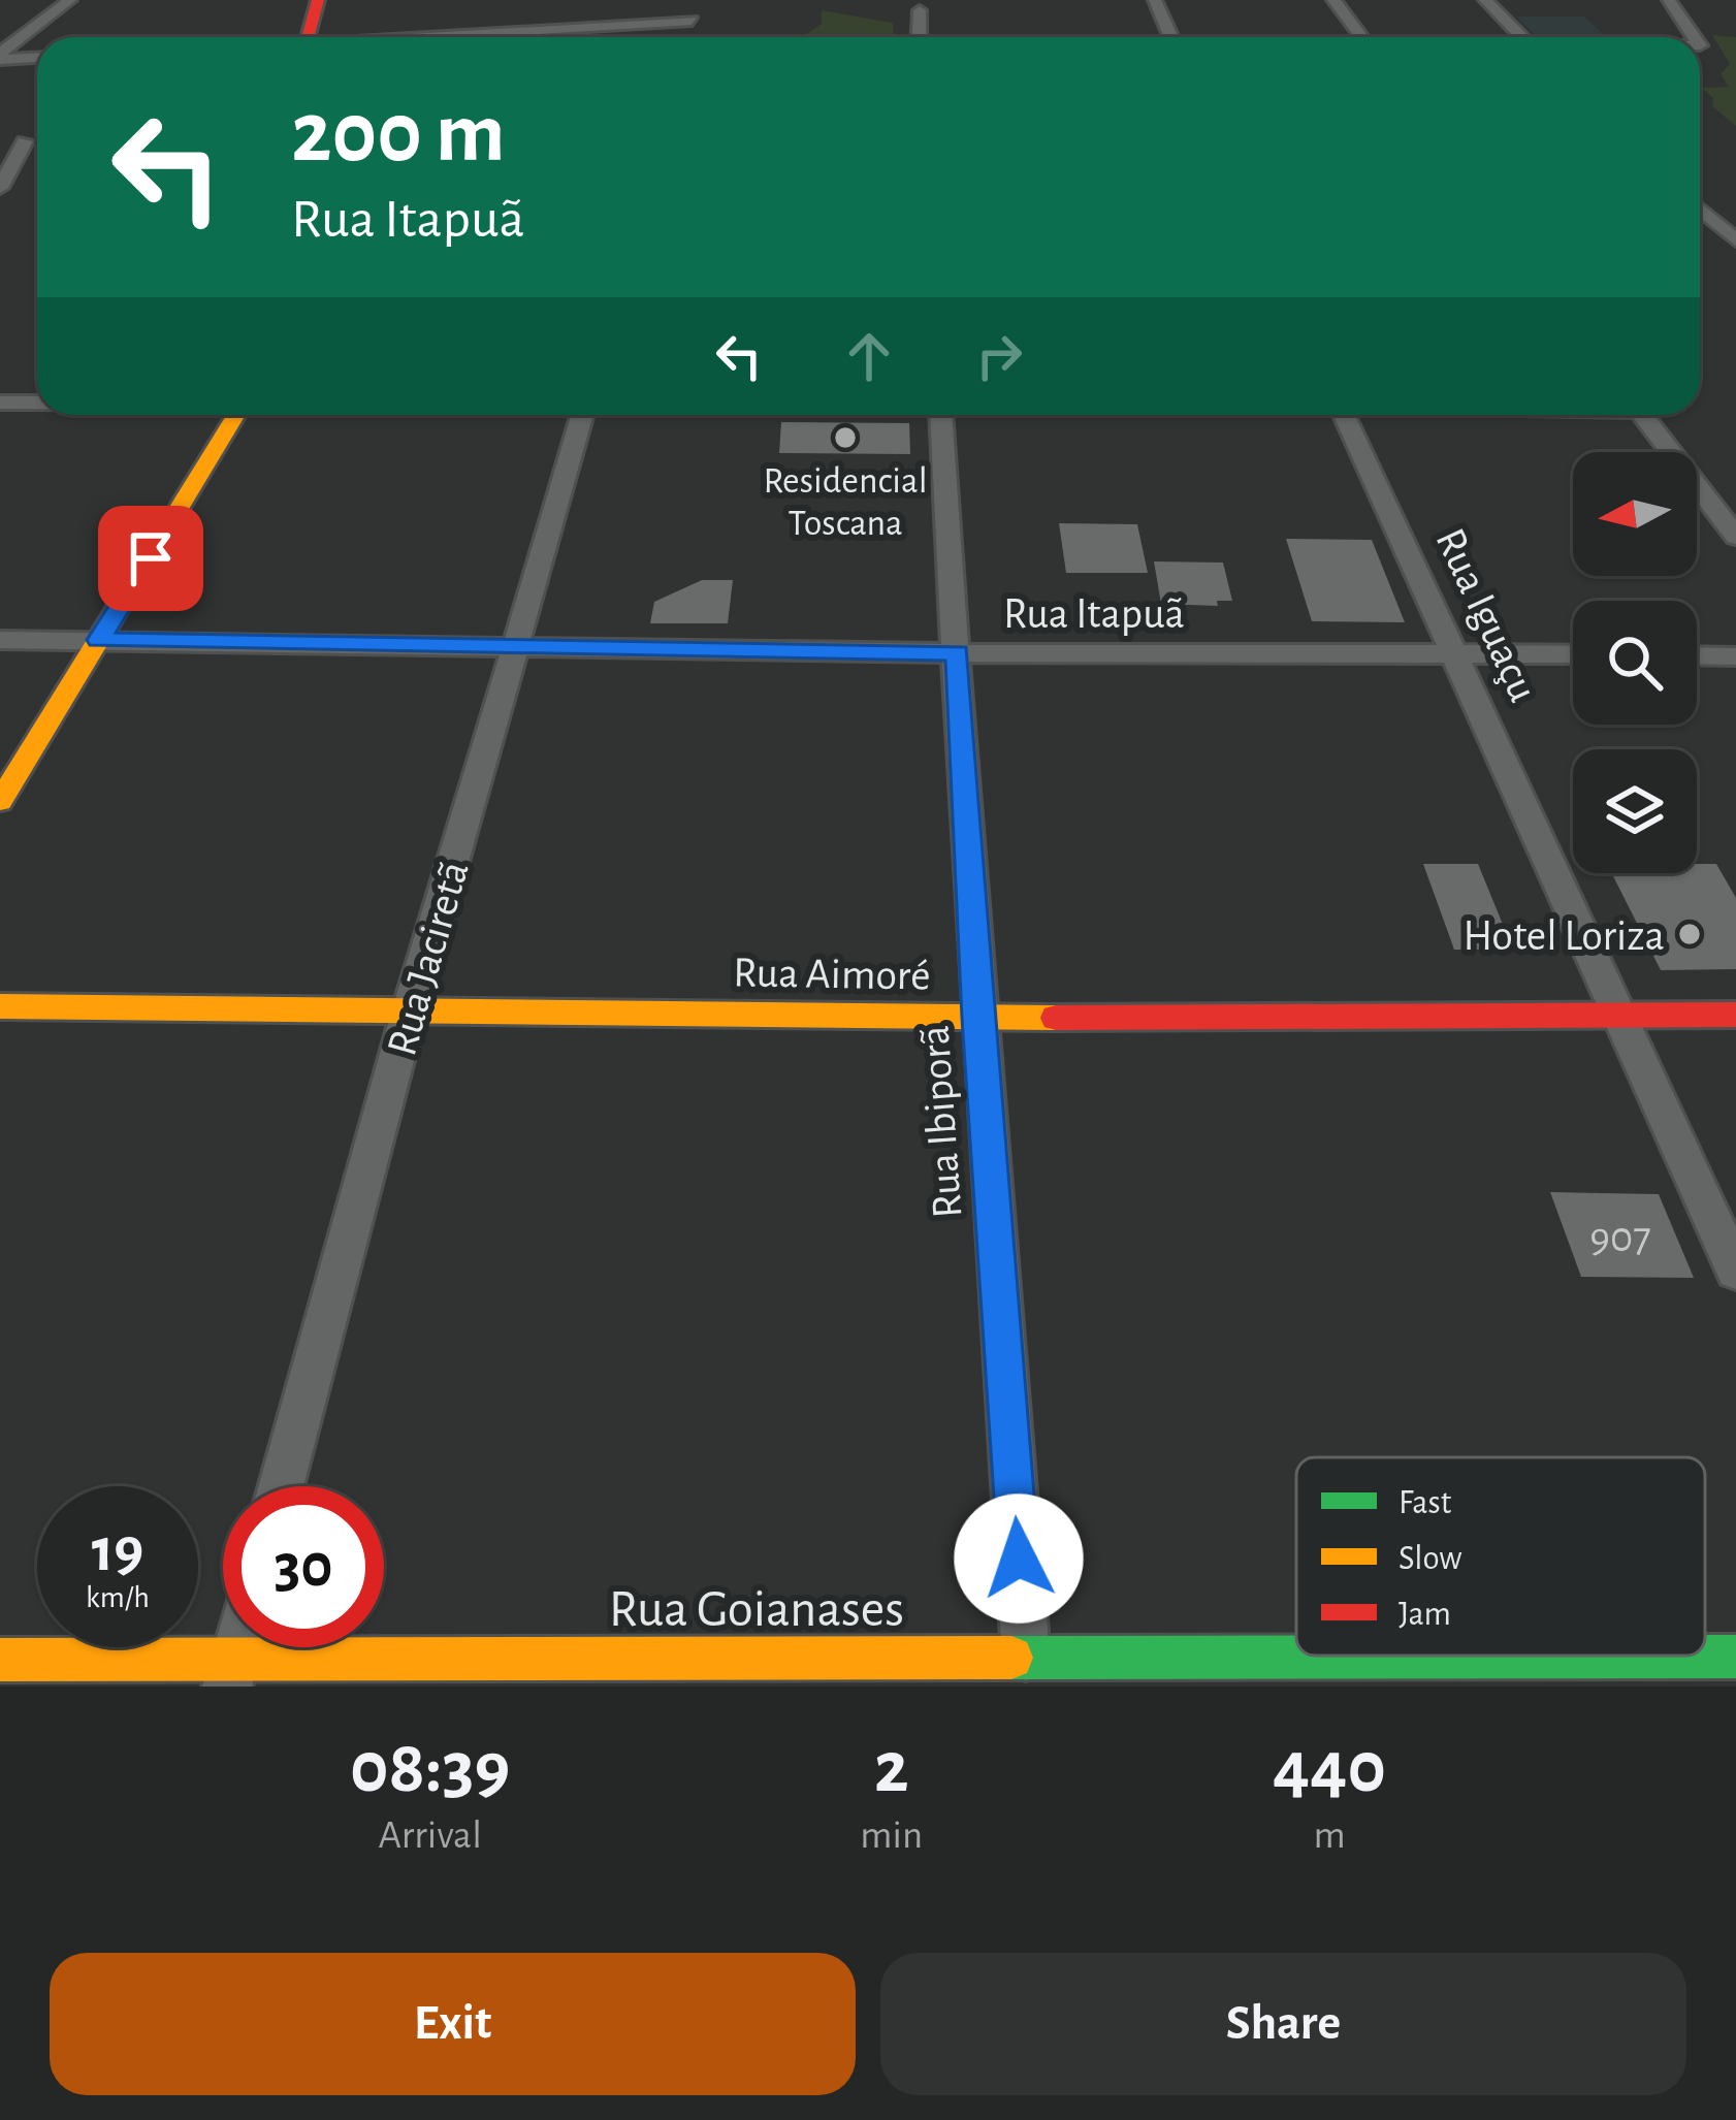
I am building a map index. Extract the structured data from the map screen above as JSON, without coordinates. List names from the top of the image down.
{
  "streets": {
    "street": [
      "Rua Itapuã",
      "Rua Iguaçu",
      "Rua Jaciretã",
      "Rua Aimoré",
      "Rua Ibiporã",
      "Rua Goianases"
    ]
  },
  "crossings": [
    ["Rua Itapuã", "Rua Iguaçu"],
    ["Rua Itapuã", "Rua Jaciretã"],
    ["Rua Itapuã", "Rua Ibiporã"],
    ["Rua Iguaçu", "Rua Aimoré"],
    ["Rua Jaciretã", "Rua Aimoré"],
    ["Rua Aimoré", "Rua Ibiporã"],
    ["Rua Ibiporã", "Rua Goianases"]
  ],
  "places": ["Residencial Toscana", "Hotel Loriza"],
  "house_numbers": ["907"],
  "legend": ["Fast", "Slow", "Jam"],
  "north": "left",
  "page": {
    "turn": ["200 m", "Rua Itapuã"],
    "speed": "19 km/h",
    "limit": "30",
    "eta": [
      "08:39",
      "Arrival",
      "2",
      "min",
      "440",
      "m"
    ],
    "buttons": ["Exit", "Share"]
  }
}
